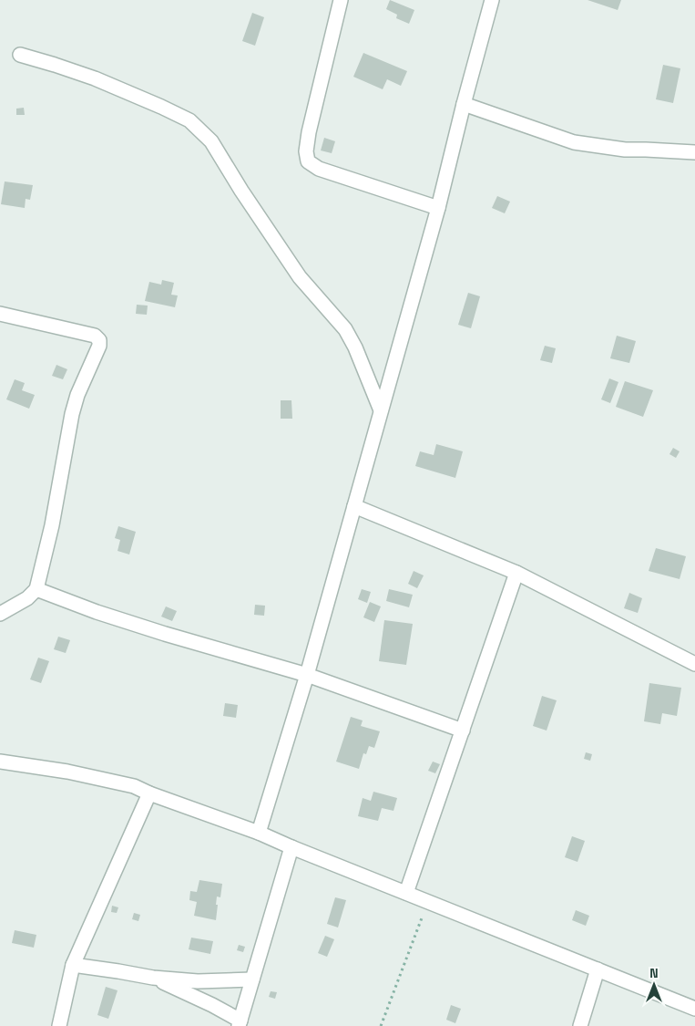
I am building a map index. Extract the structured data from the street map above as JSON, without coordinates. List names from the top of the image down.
{
  "north": "top"
}
